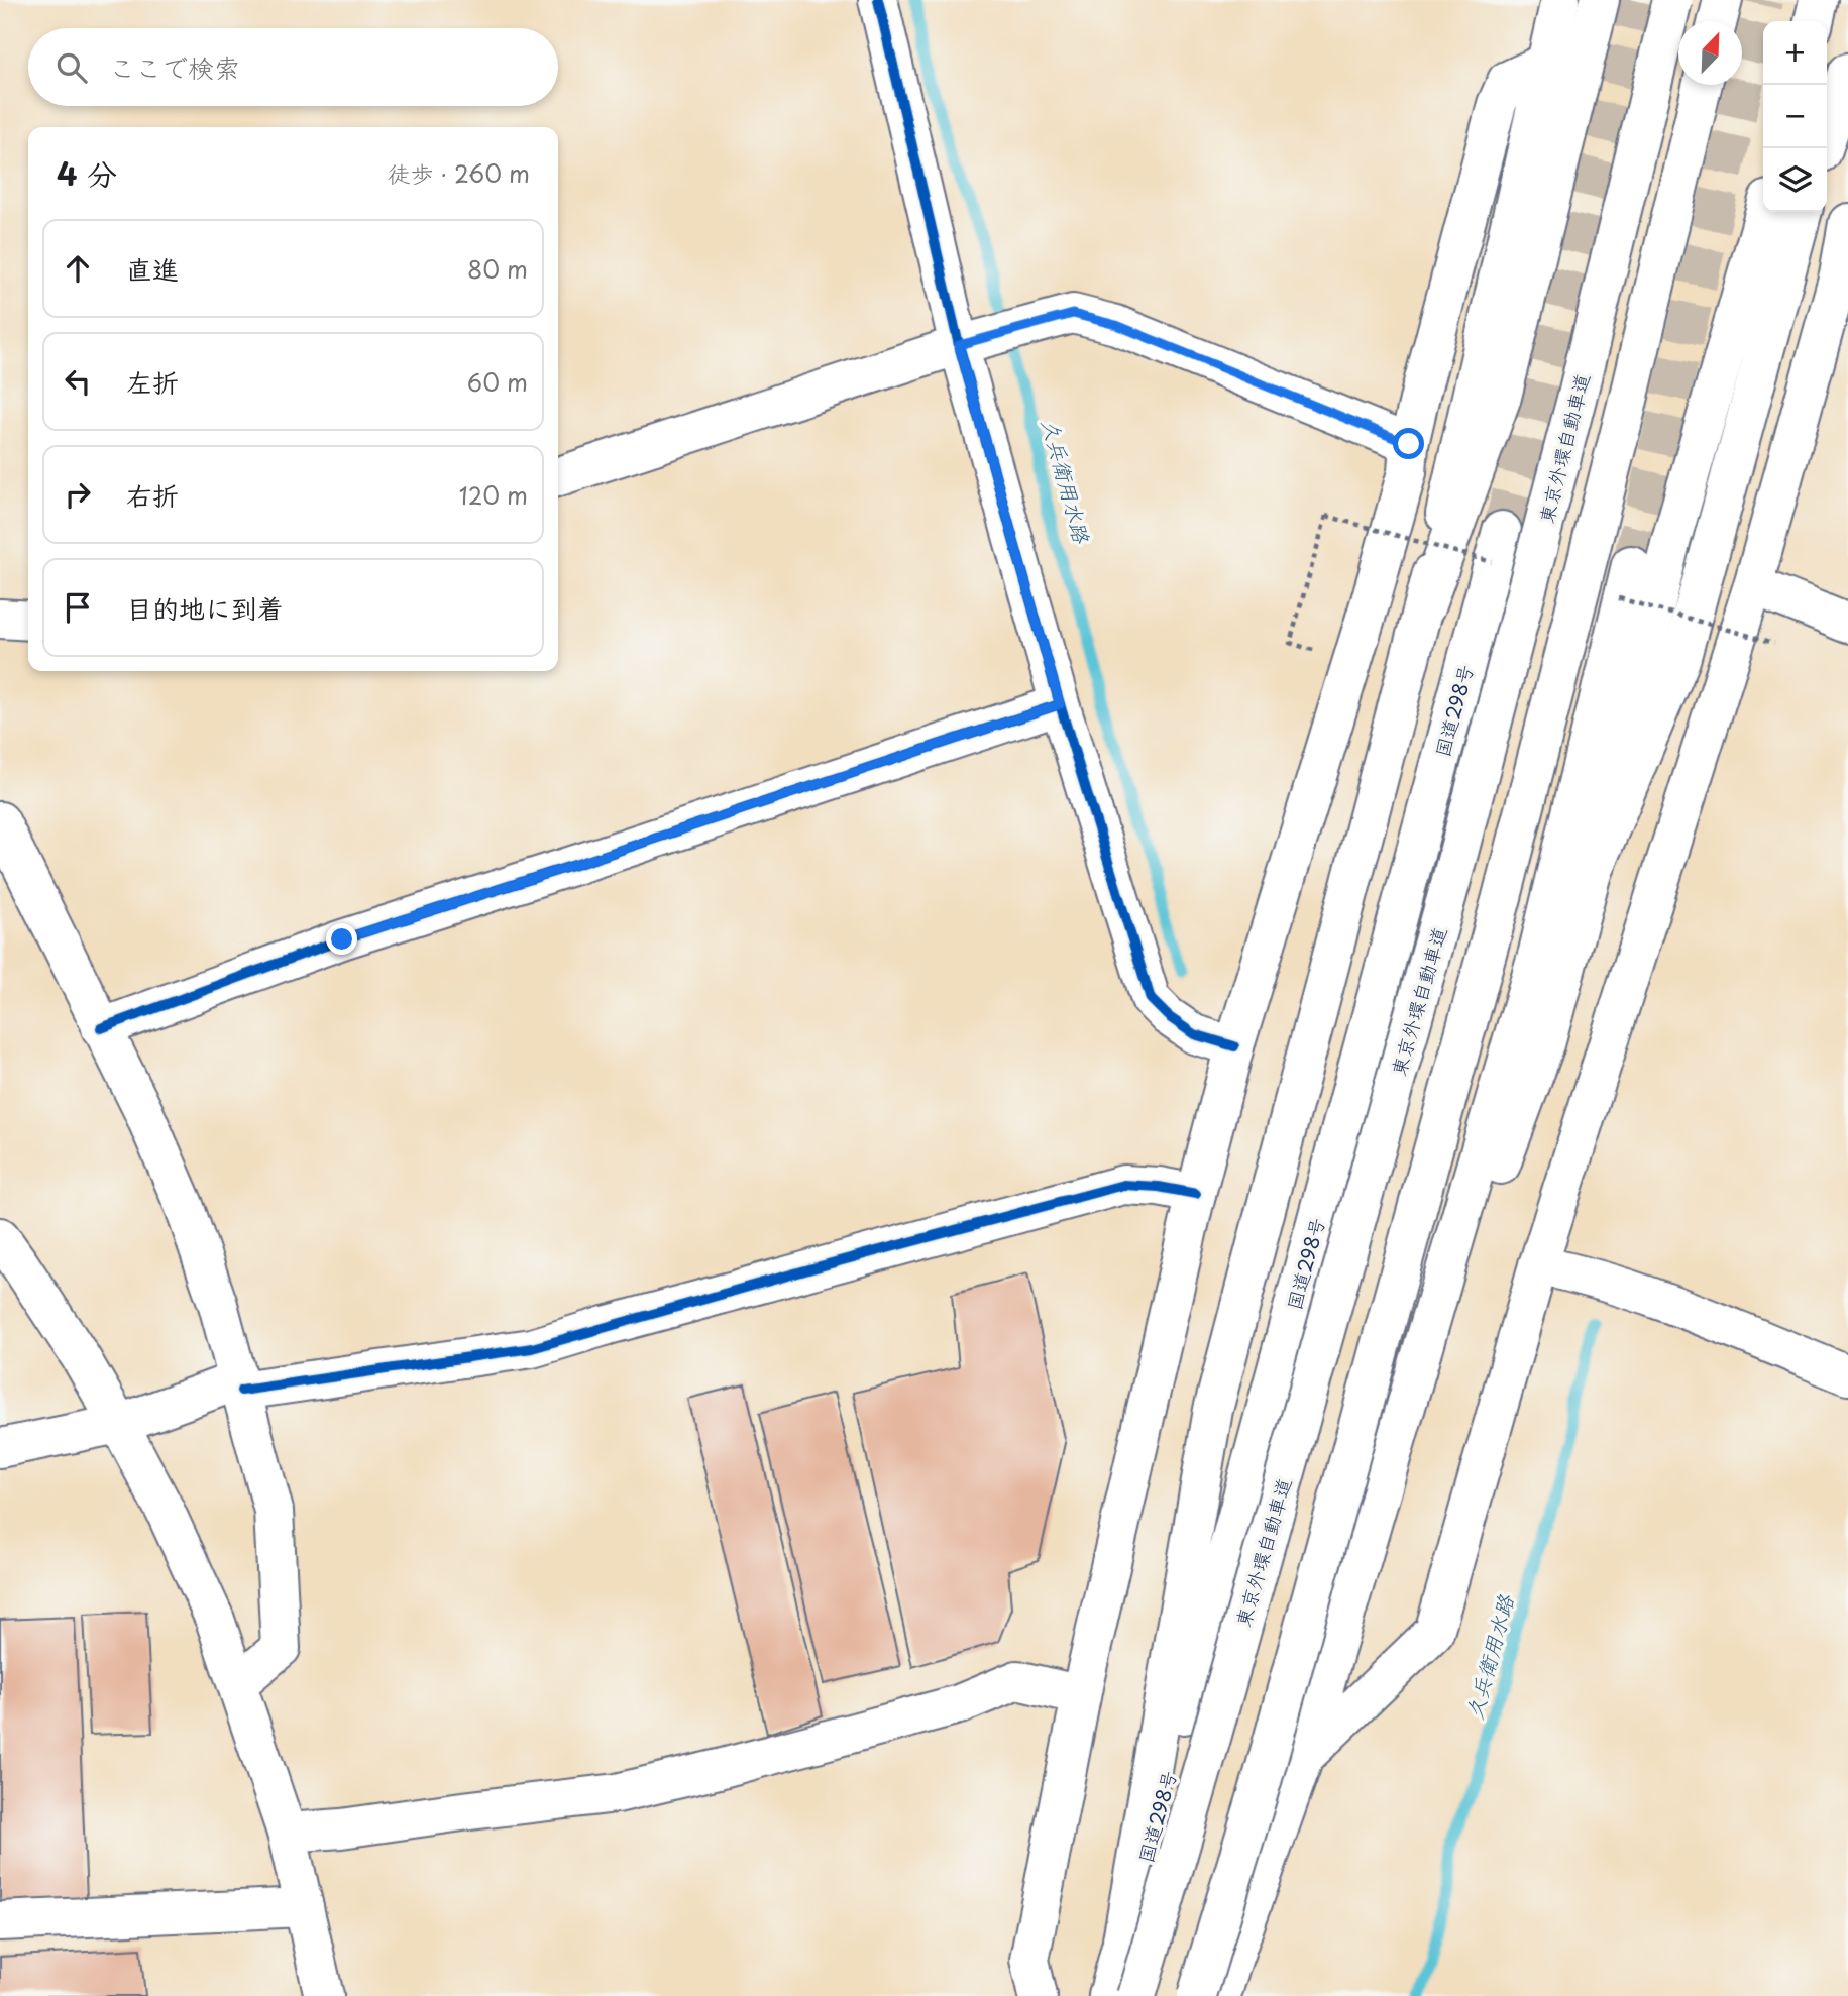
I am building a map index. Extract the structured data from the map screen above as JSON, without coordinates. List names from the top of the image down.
{
  "streets": {
    "main road": ["東京外環自動車道", "国道298号"]
  },
  "water": ["久兵衛用水路"],
  "north": "top right",
  "page": {
    "map_buttons": ["+", "−"],
    "search": "ここで検索",
    "heading": ["4 分", "徒歩 · 260 m"],
    "list": [
      ["直進", "80 m"],
      ["左折", "60 m"],
      ["右折", "120 m"],
      "目的地に到着"
    ]
  }
}
